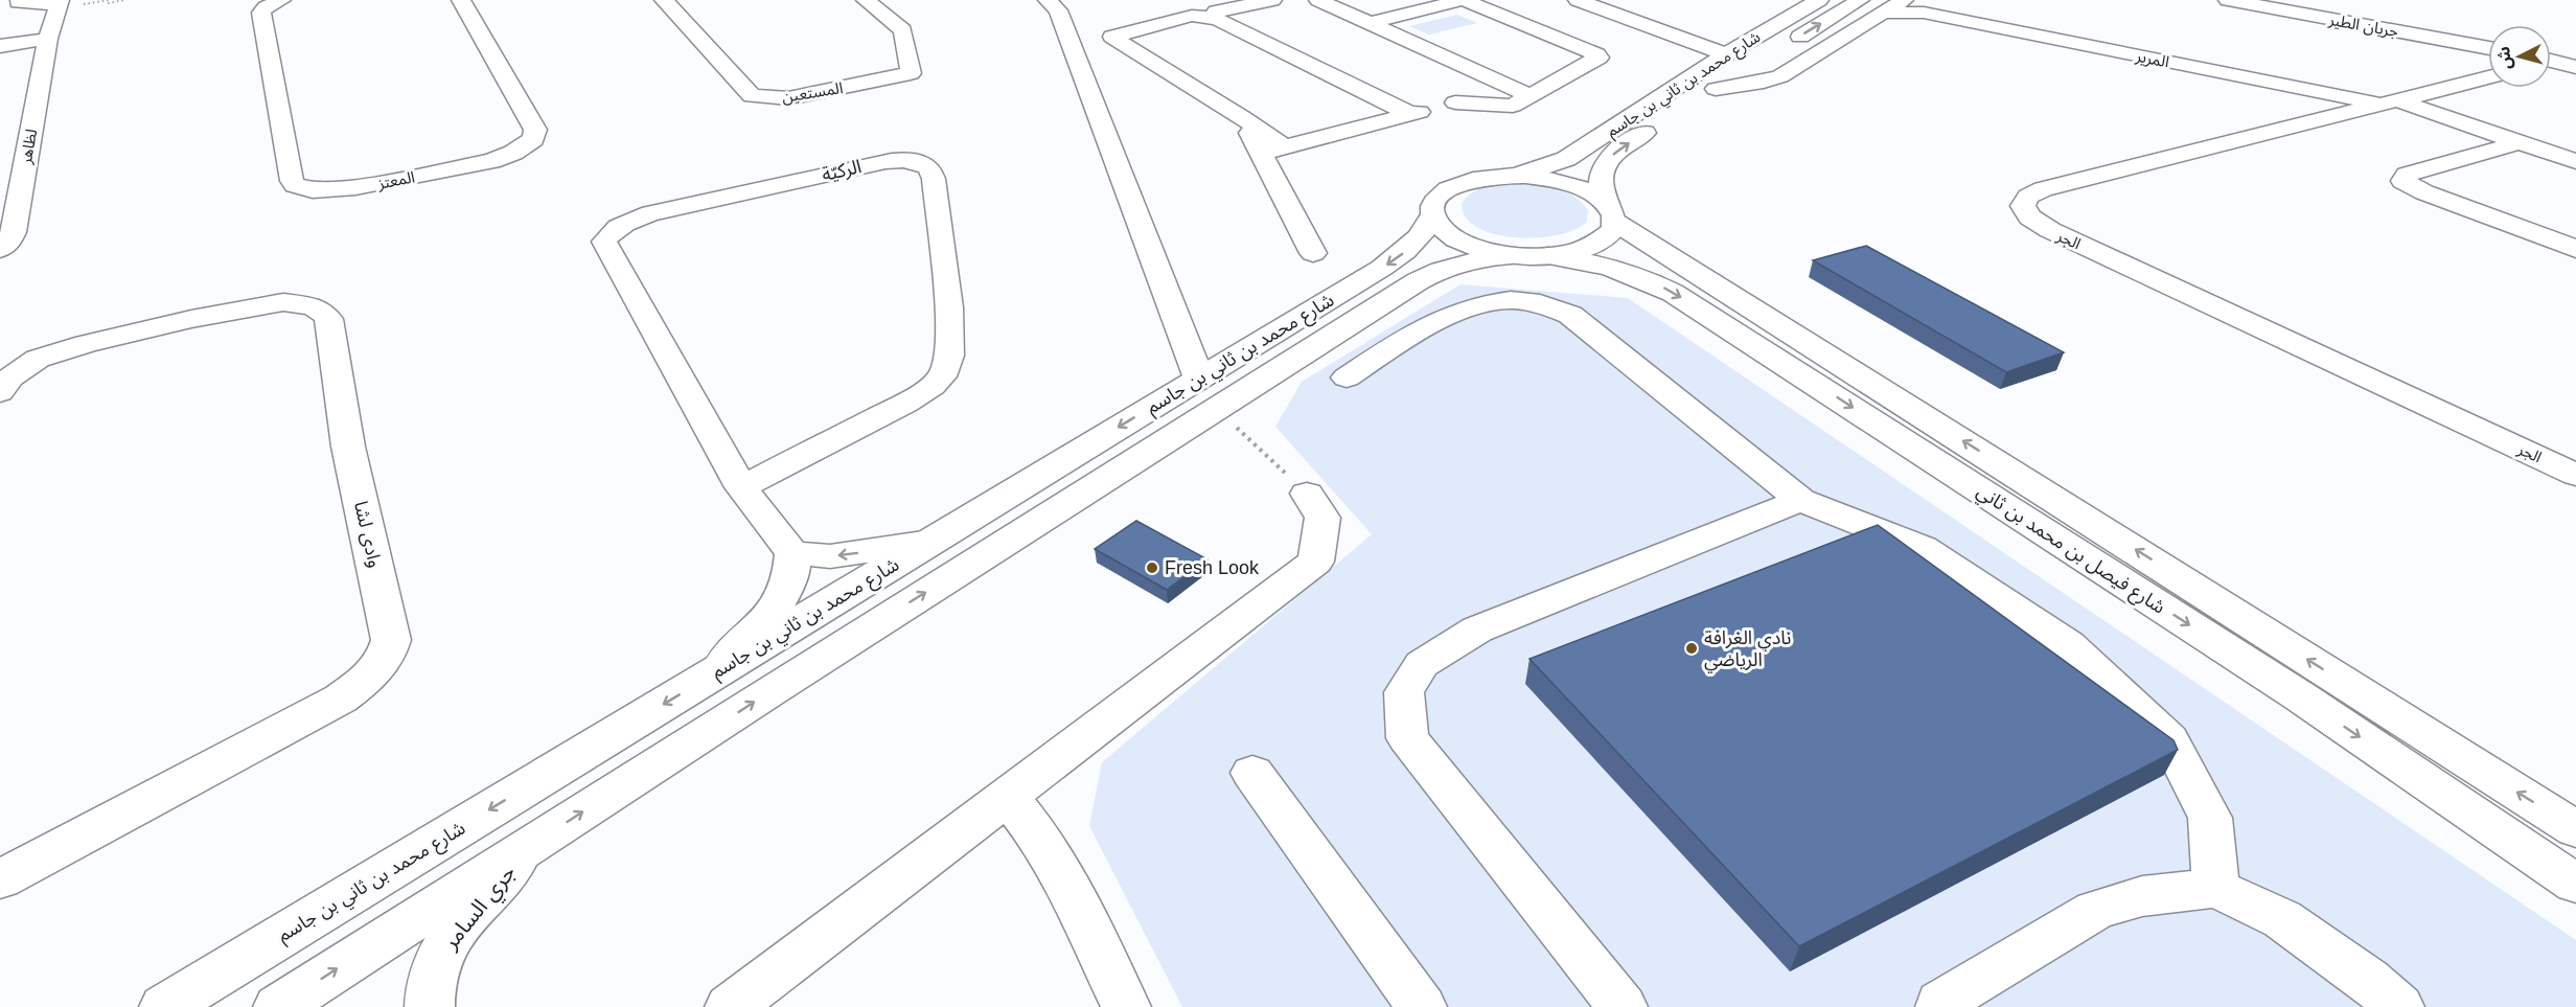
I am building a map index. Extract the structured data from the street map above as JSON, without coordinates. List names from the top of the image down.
{
  "streets": {
    "street": [
      "جريان الطير",
      "المرير",
      "شارع محمد بن ثاني بن جاسم",
      "المستعين",
      "لظاهر",
      "الركيّة",
      "المعتز",
      "الجر",
      "وادى لشا",
      "شارع فيصل بن محمد بن ثاني",
      "جري السامر"
    ]
  },
  "crossings": [
    ["المرير", "شارع محمد بن ثاني بن جاسم"],
    ["المرير", "الجر"],
    ["شارع محمد بن ثاني بن جاسم", "شارع فيصل بن محمد بن ثاني"],
    ["شارع محمد بن ثاني بن جاسم", "جري السامر"]
  ],
  "places": ["Fresh Look", "نادي الغرافة الرياضي"],
  "north": "left"
}
